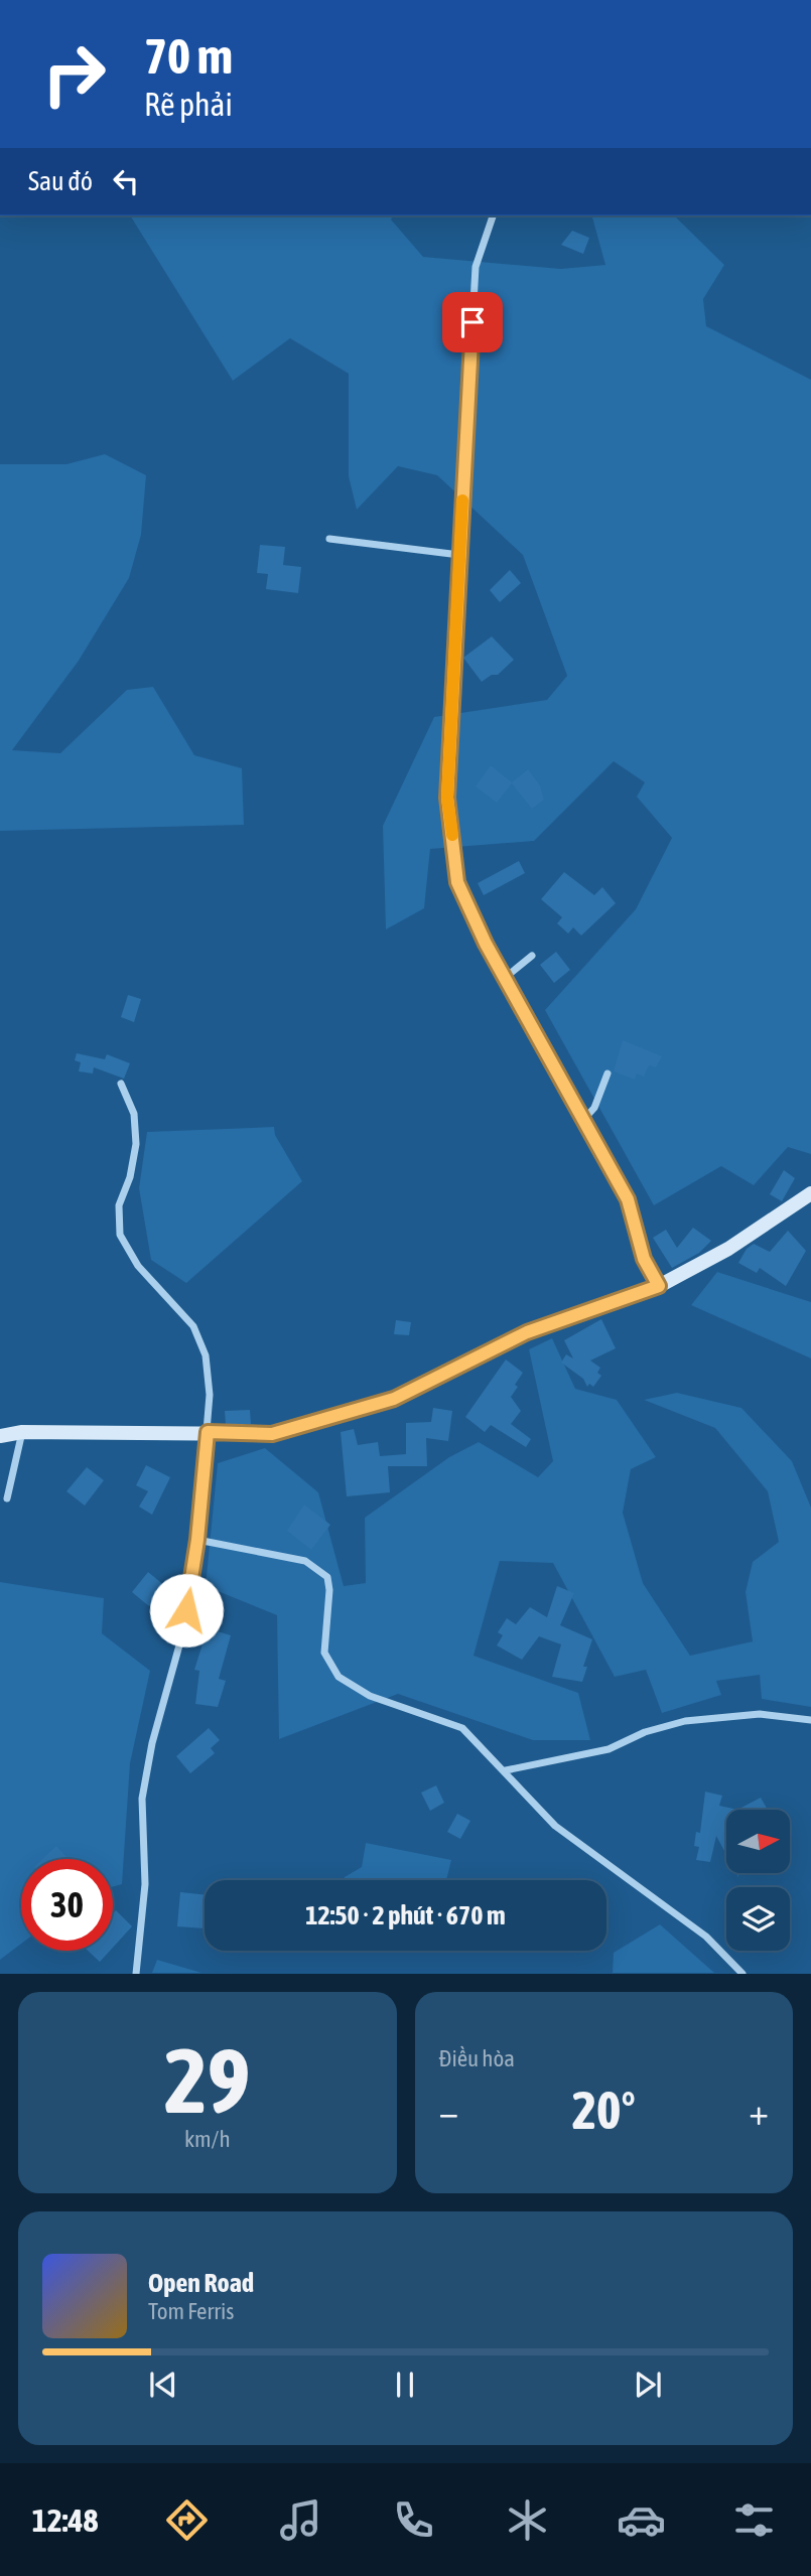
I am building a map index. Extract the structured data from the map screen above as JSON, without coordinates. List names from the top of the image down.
{
  "north": "right",
  "page": {
    "turn": ["70 m", "Rẽ phải"],
    "then": "Sau đó",
    "limit": "30",
    "trip": "12:50 · 2 phút · 670 m",
    "tile": [
      ["29", "km/h"],
      "Điều hòa"
    ],
    "heat": ["−", "20°", "+"],
    "song": ["Open Road", "Tom Ferris"],
    "tabs": "12:48"
  }
}
